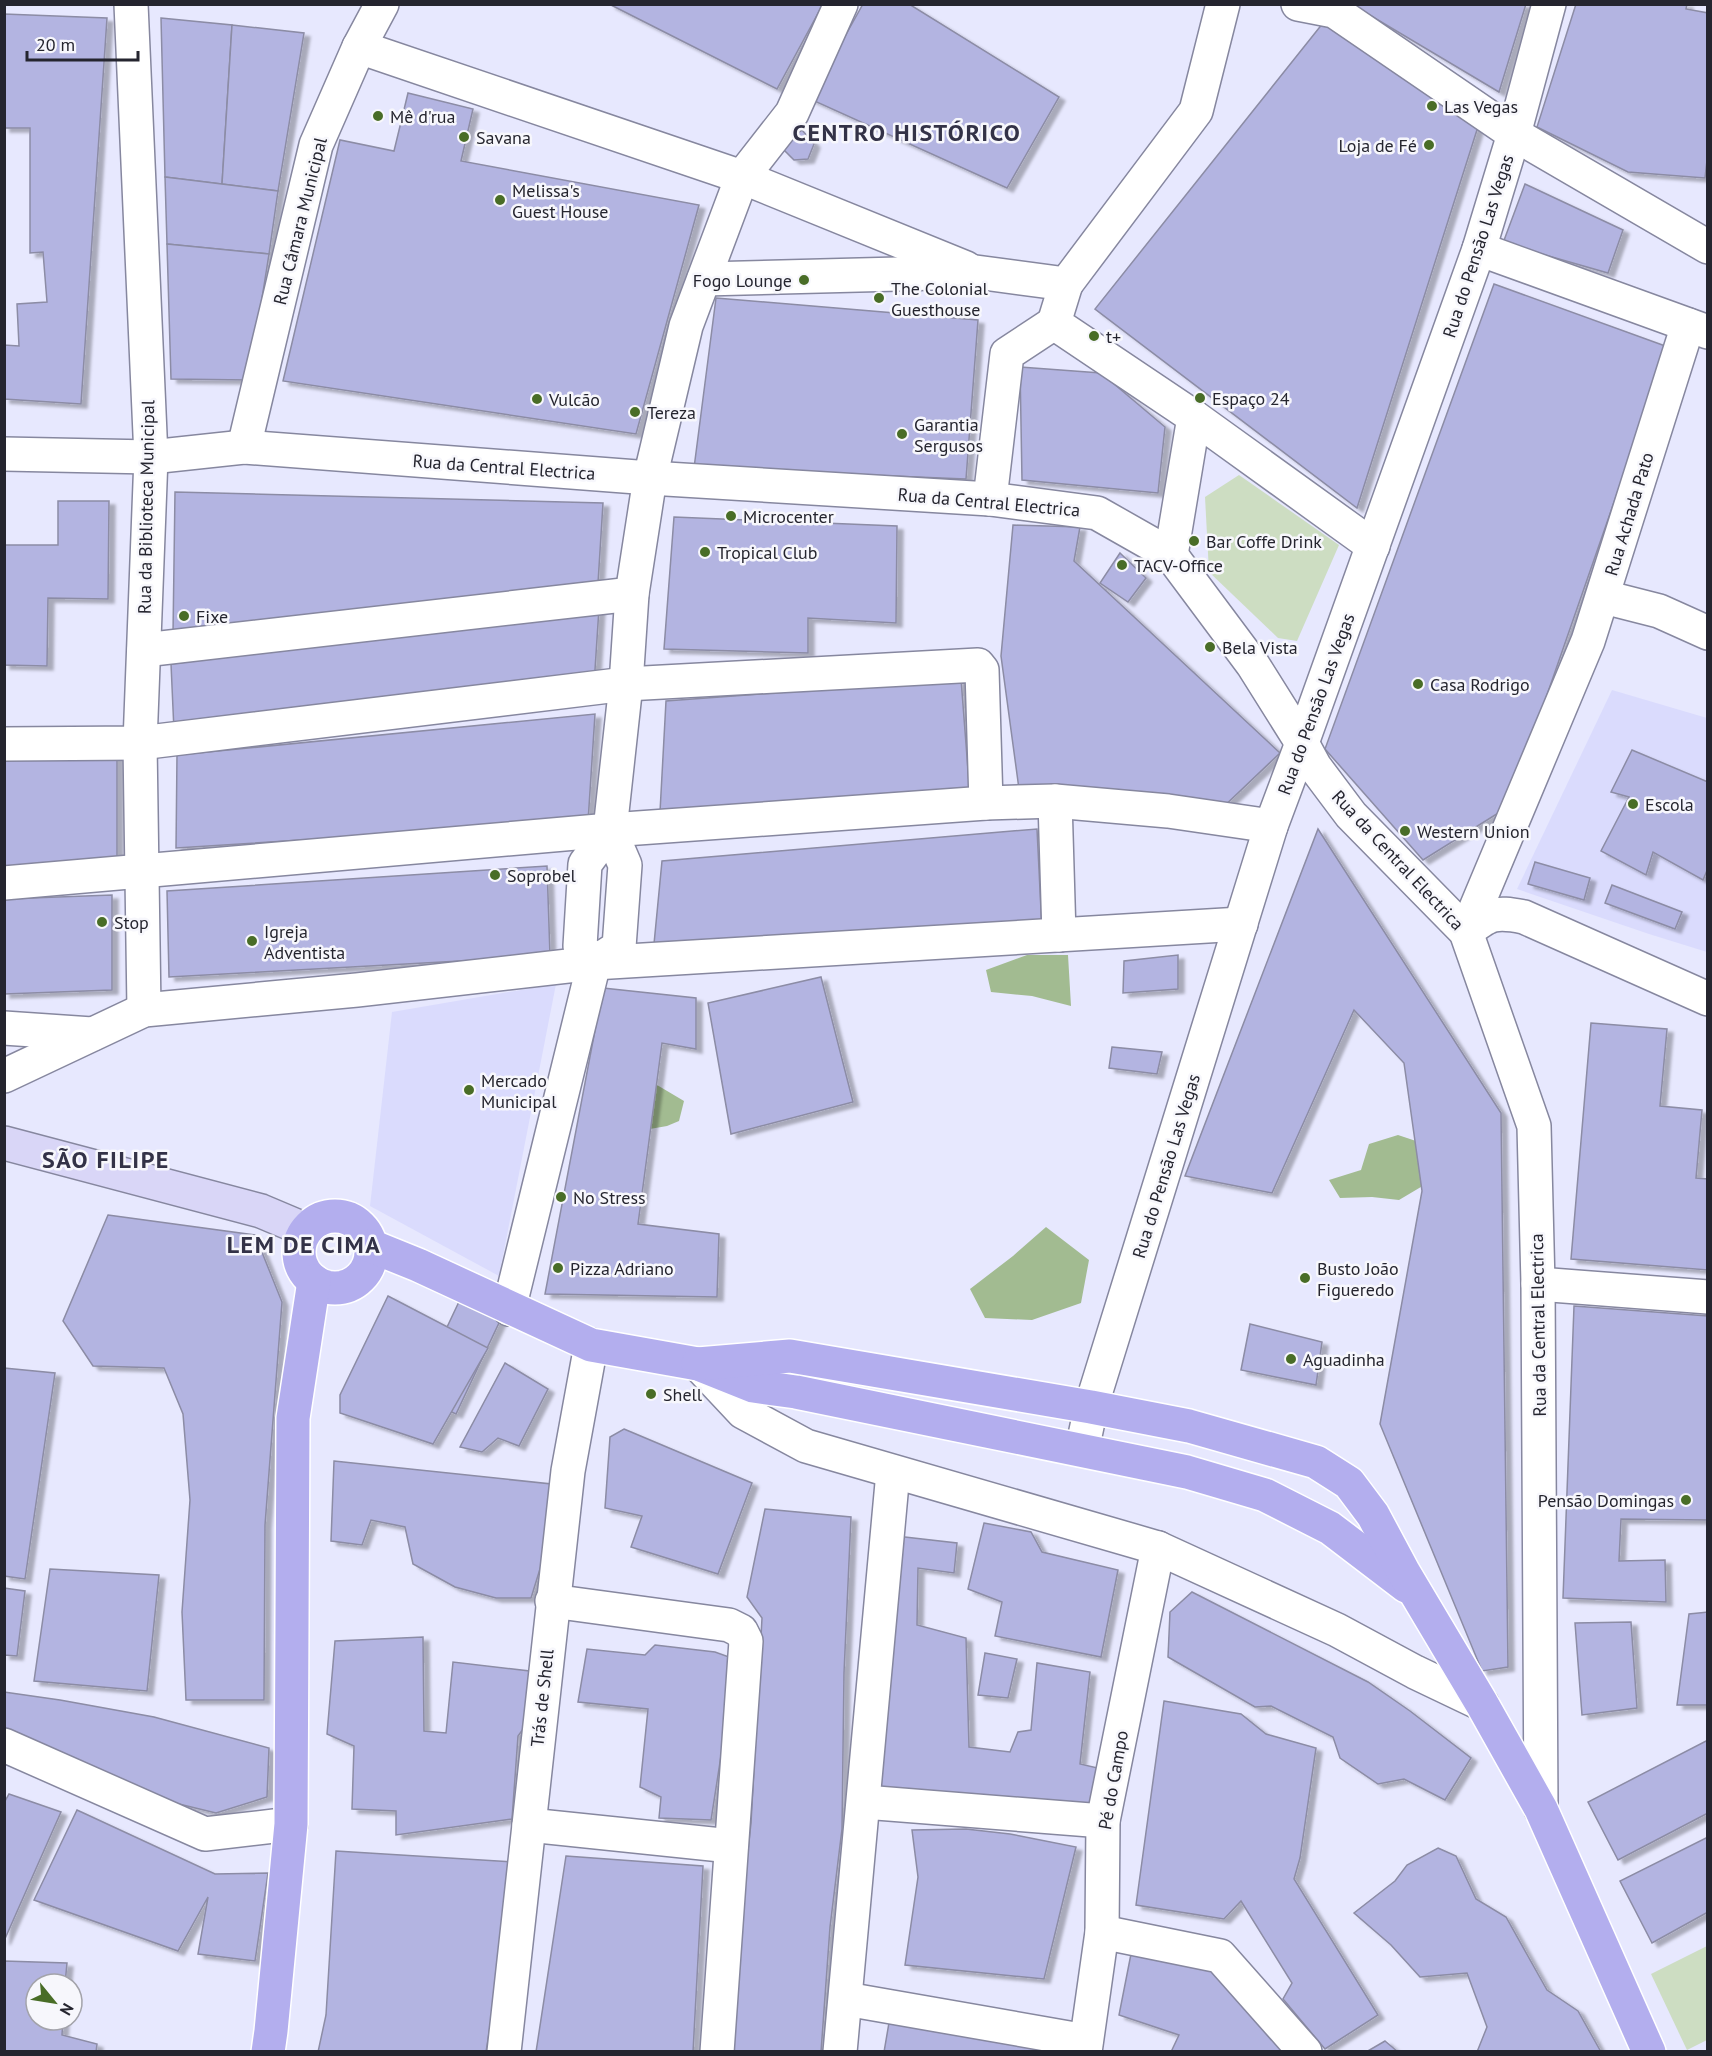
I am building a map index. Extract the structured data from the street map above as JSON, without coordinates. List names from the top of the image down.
{
  "streets": {
    "street": [
      "Rua Câmara Municipal",
      "Rua do Pensão Las Vegas",
      "Rua da Central Electrica",
      "Rua da Biblioteca Municipal",
      "Rua Achada Pato",
      "Trás de Shell",
      "Pé do Campo"
    ]
  },
  "crossings": [
    ["Rua Câmara Municipal", "Rua da Central Electrica"],
    ["Rua do Pensão Las Vegas", "Rua da Central Electrica"],
    ["Rua da Central Electrica", "Rua da Biblioteca Municipal"]
  ],
  "districts": ["CENTRO HISTÓRICO", "SÃO FILIPE", "LEM DE CIMA"],
  "places": [
    "Las Vegas",
    "Mê d'rua",
    "Savana",
    "Loja de Fé",
    "Melissa's Guest House",
    "Fogo Lounge",
    "The Colonial Guesthouse",
    "t+",
    "Espaço 24",
    "Vulcão",
    "Tereza",
    "Garantia Sergusos",
    "Microcenter",
    "Bar Coffe Drink",
    "Tropical Club",
    "TACV-Office",
    "Fixe",
    "Bela Vista",
    "Casa Rodrigo",
    "Escola",
    "Western Union",
    "Soprobel",
    "Stop",
    "Igreja Adventista",
    "Mercado Municipal",
    "No Stress",
    "Pizza Adriano",
    "Busto João Figueredo",
    "Aguadinha",
    "Shell",
    "Pensão Domingas"
  ],
  "scale_bar": "20 m",
  "north": "bottom right"
}
